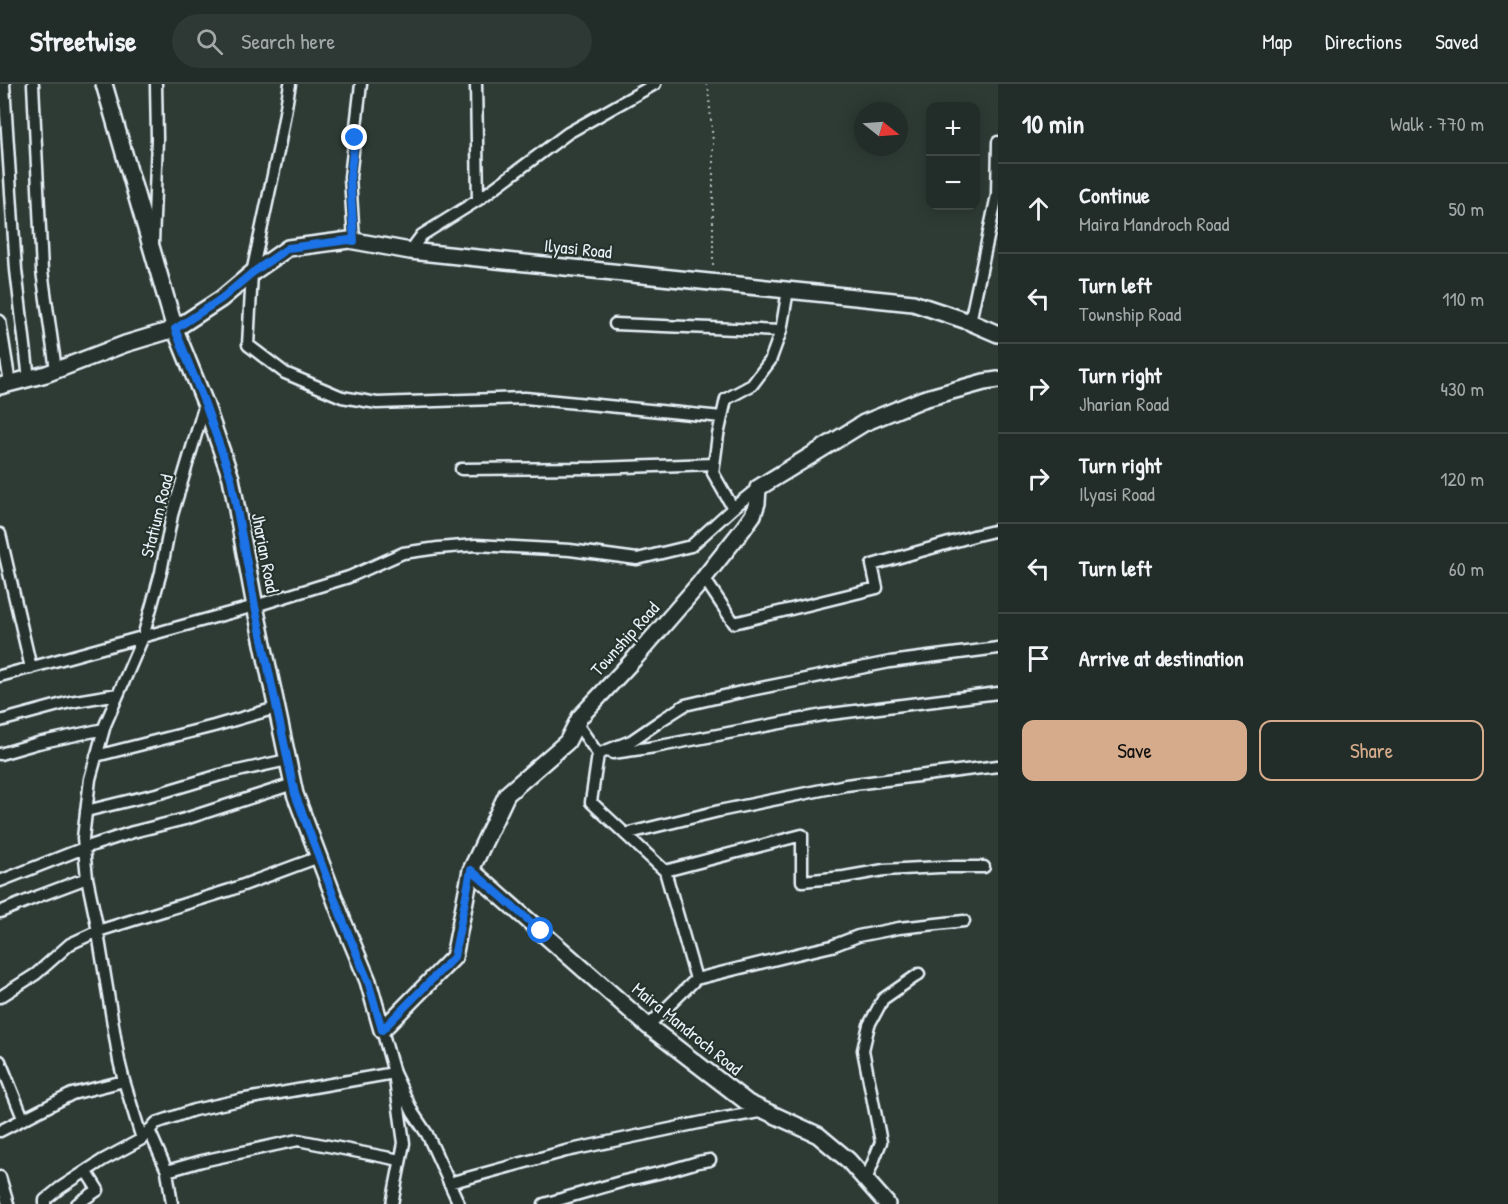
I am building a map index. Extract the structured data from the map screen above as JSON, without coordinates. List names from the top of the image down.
{
  "streets": {
    "street": [
      "Ilyasi Road",
      "Statium Road",
      "Jharian Road",
      "Township Road",
      "Maira Mandroch Road"
    ]
  },
  "crossings": [
    ["Ilyasi Road", "Jharian Road"],
    ["Statium Road", "Jharian Road"],
    ["Jharian Road", "Township Road"],
    ["Township Road", "Maira Mandroch Road"]
  ],
  "north": "right",
  "page": {
    "header": "Streetwise",
    "search": "Search here",
    "nav": ["Map", "Directions", "Saved"],
    "heading": ["10 min", "Walk · 770 m"],
    "map_buttons": ["+", "−"],
    "list": [
      ["Continue", "Maira Mandroch Road", "50 m"],
      ["Turn left", "Township Road", "110 m"],
      ["Turn right", "Jharian Road", "430 m"],
      ["Turn right", "Ilyasi Road", "120 m"],
      ["Turn left", "60 m"],
      "Arrive at destination"
    ],
    "buttons": ["Save", "Share"]
  }
}
